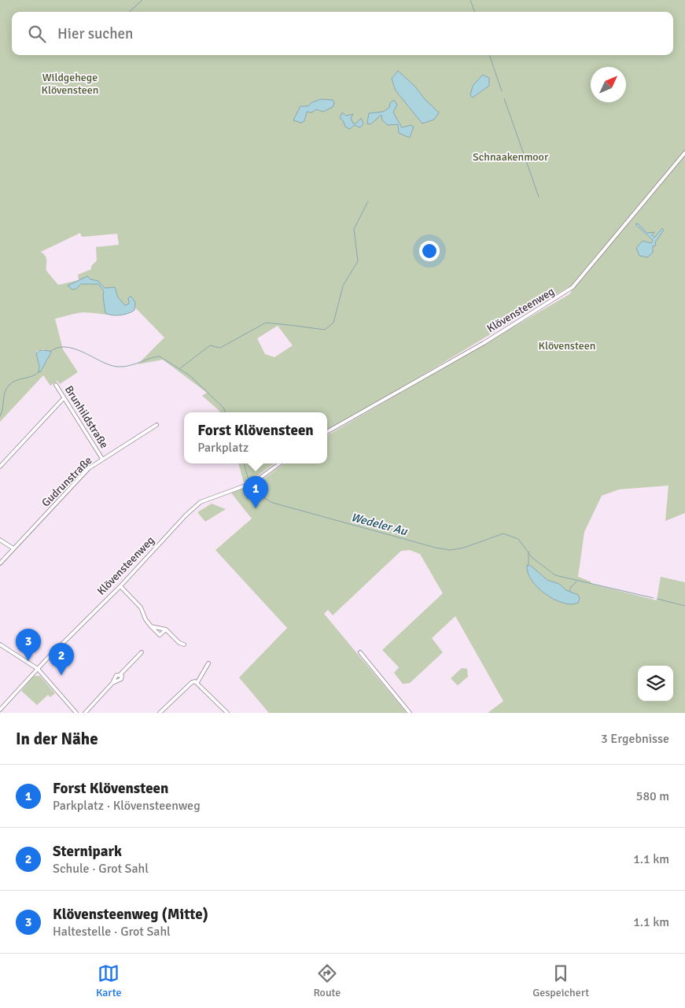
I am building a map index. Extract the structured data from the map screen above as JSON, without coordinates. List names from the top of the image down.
{
  "streets": {
    "street": ["Klövensteenweg", "Brunhildstraße", "Gudrunstraße"]
  },
  "crossings": [
    ["Brunhildstraße", "Gudrunstraße"]
  ],
  "water": ["Wedeler Au"],
  "parks": ["Wildgehege Klövensteen", "Schnaakenmoor", "Klövensteen"],
  "north": "top right",
  "page": {
    "search": "Hier suchen",
    "popup": ["Forst Klövensteen", "Parkplatz"],
    "pins": ["1", "3", "2"],
    "heading": ["In der Nähe", "3 Ergebnisse"],
    "list": [
      {
        "mark": "1",
        "name": "Forst Klövensteen",
        "note": "Parkplatz · Klövensteenweg",
        "value": "580 m"
      },
      {
        "mark": "2",
        "name": "Sternipark",
        "note": "Schule · Grot Sahl",
        "value": "1.1 km"
      },
      {
        "mark": "3",
        "name": "Klövensteenweg (Mitte)",
        "note": "Haltestelle · Grot Sahl",
        "value": "1.1 km"
      }
    ],
    "nav": ["Karte", "Route", "Gespeichert"]
  }
}
